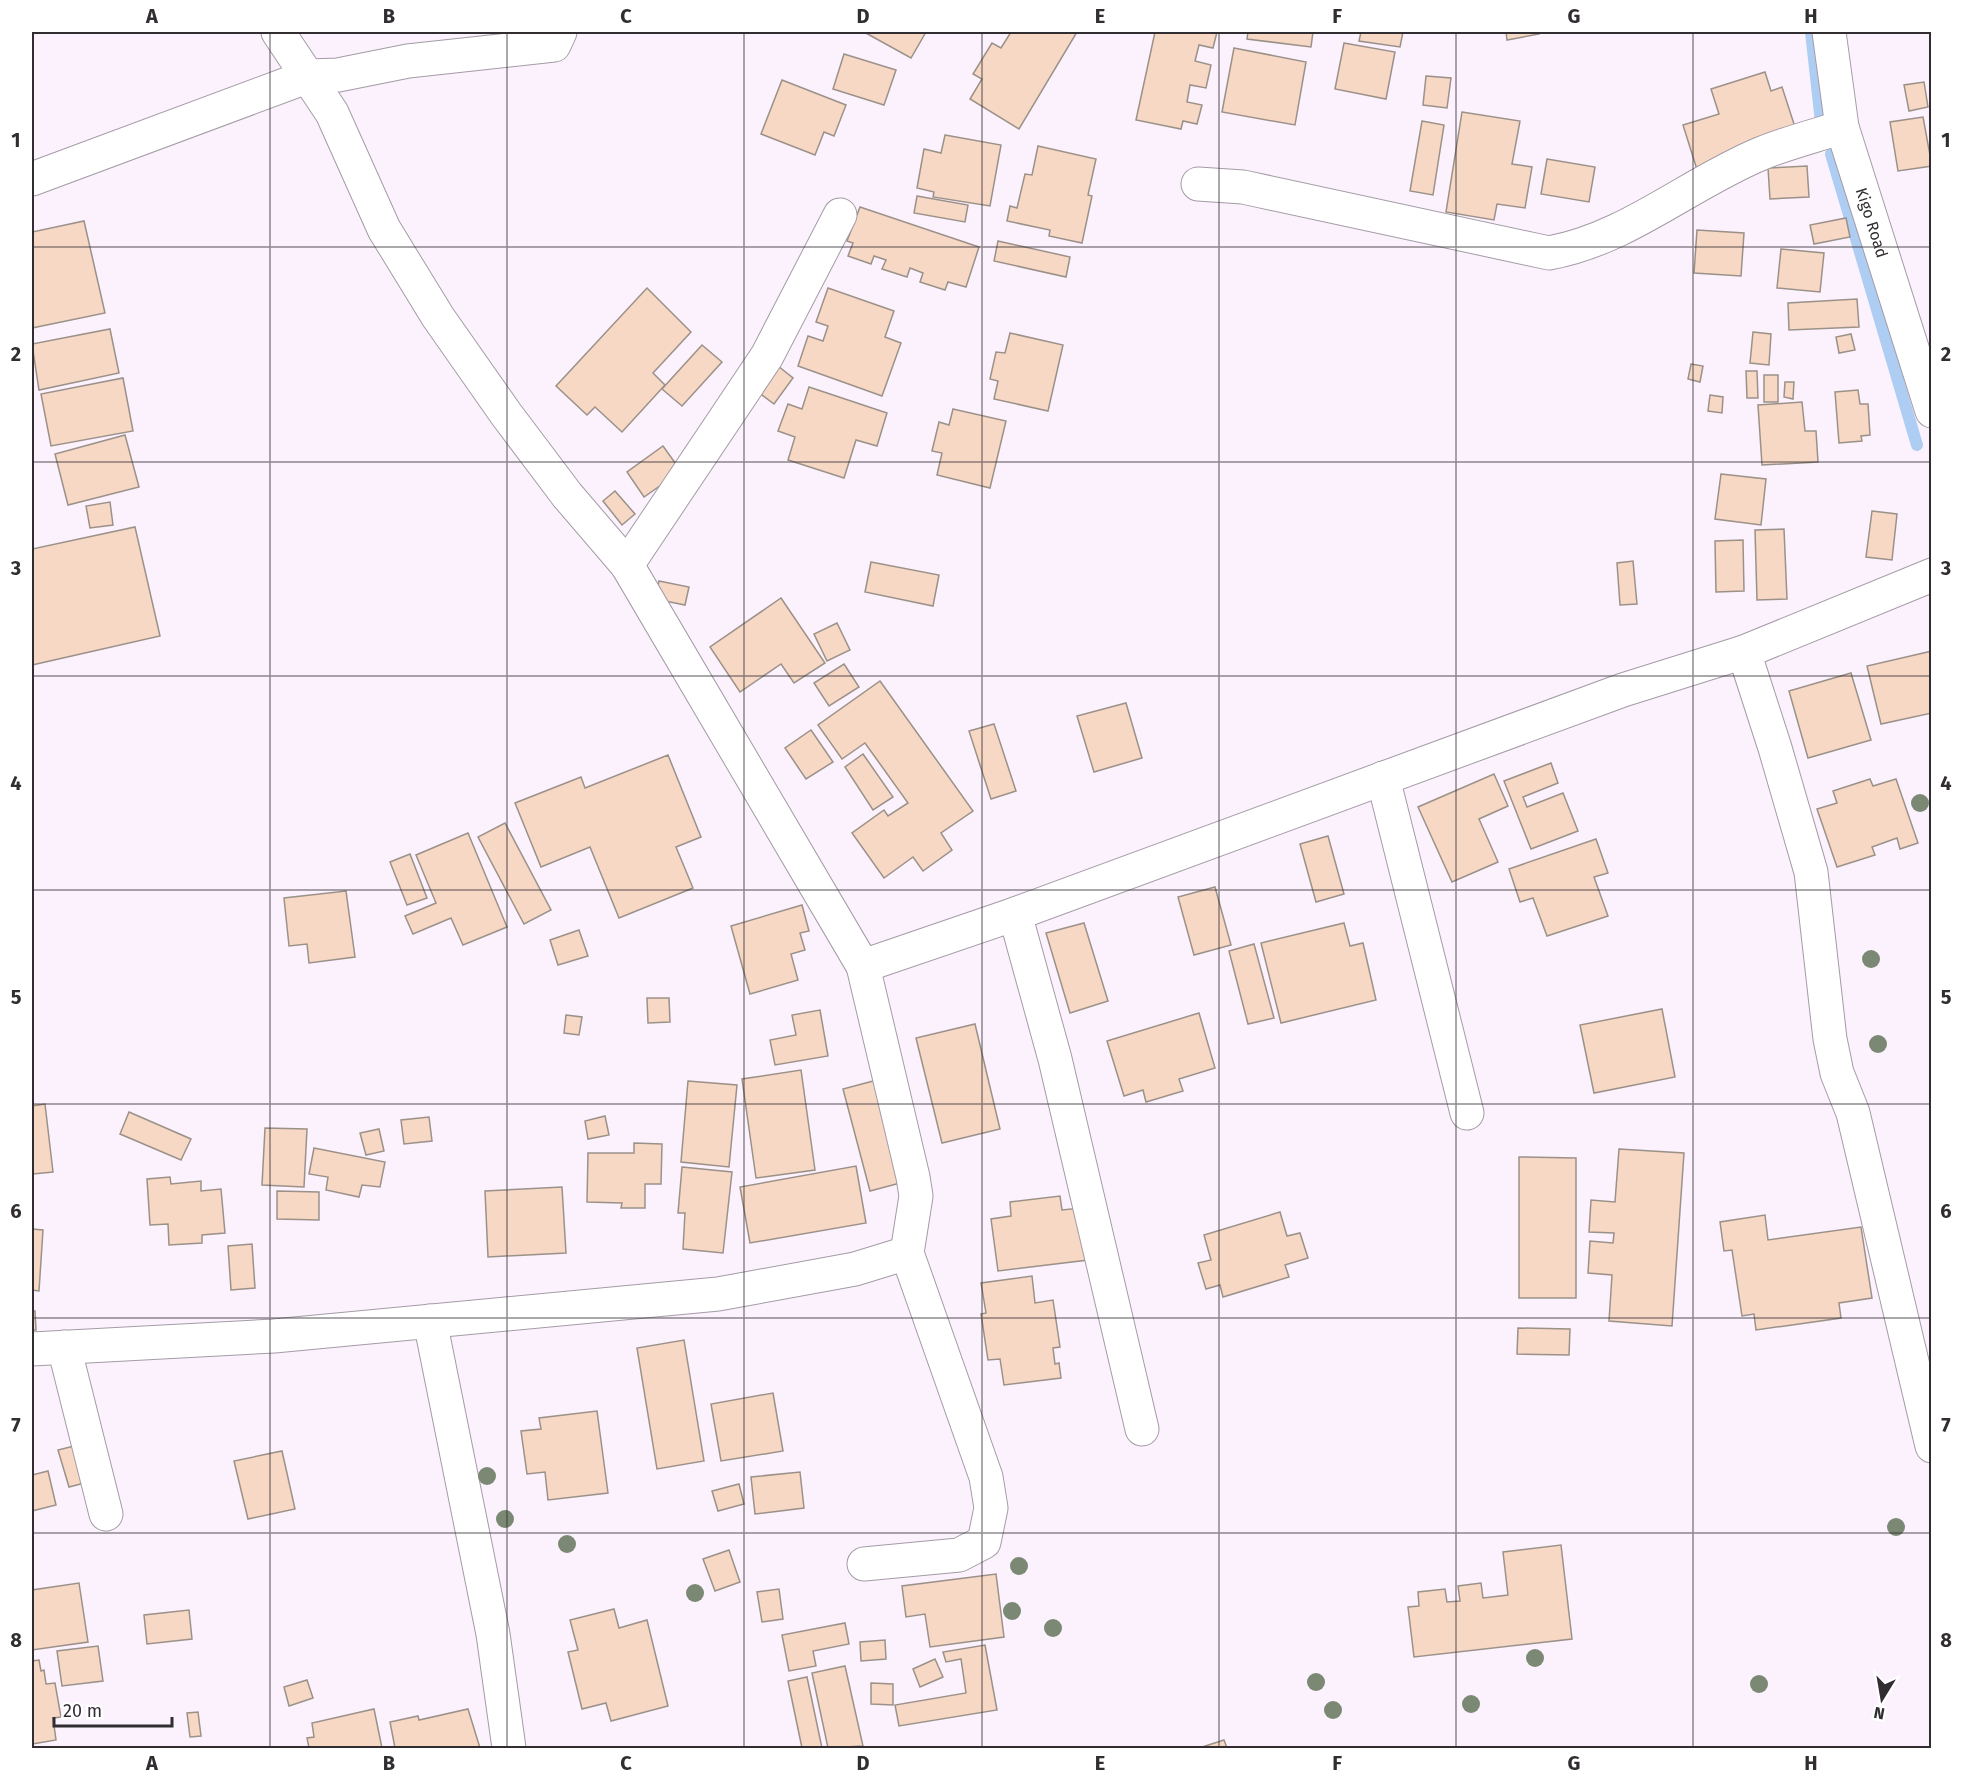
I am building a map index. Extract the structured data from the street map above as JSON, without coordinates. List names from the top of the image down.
{
  "streets": {
    "street": ["Kigo Road"]
  },
  "scale_bar": "20 m",
  "north": "bottom",
  "grid": {
    "columns": [
      "A",
      "B",
      "C",
      "D",
      "E",
      "F",
      "G",
      "H"
    ],
    "rows": [
      "1",
      "2",
      "3",
      "4",
      "5",
      "6",
      "7",
      "8"
    ]
  }
}
